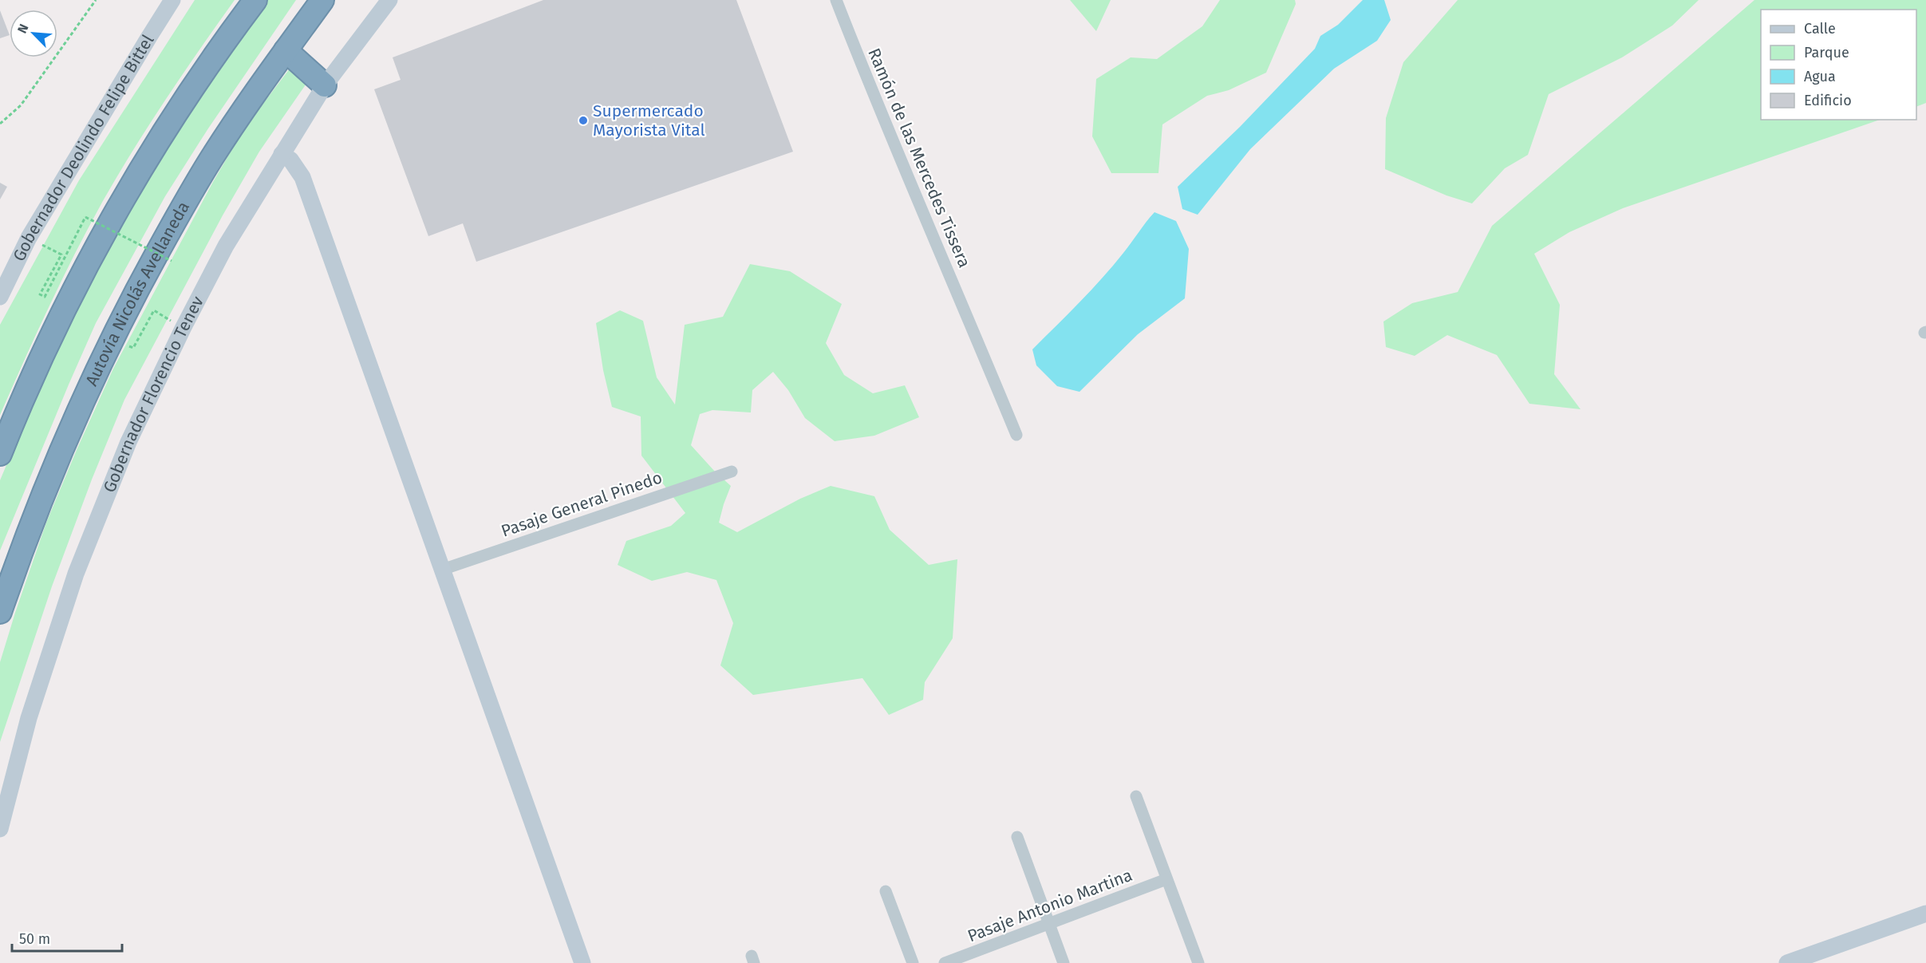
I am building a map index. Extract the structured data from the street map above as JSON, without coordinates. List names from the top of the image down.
{
  "streets": {
    "highway": ["Autovía Nicolás Avellaneda"],
    "street": [
      "Gobernador Deolindo Felipe Bittel",
      "Ramón de las Mercedes Tissera",
      "Gobernador Florencio Tenev",
      "Pasaje General Pinedo",
      "Pasaje Antonio Martina"
    ]
  },
  "places": ["Supermercado Mayorista Vital"],
  "legend": [
    "Calle",
    "Parque",
    "Agua",
    "Edificio"
  ],
  "scale_bar": "50 m",
  "north": "top left"
}
